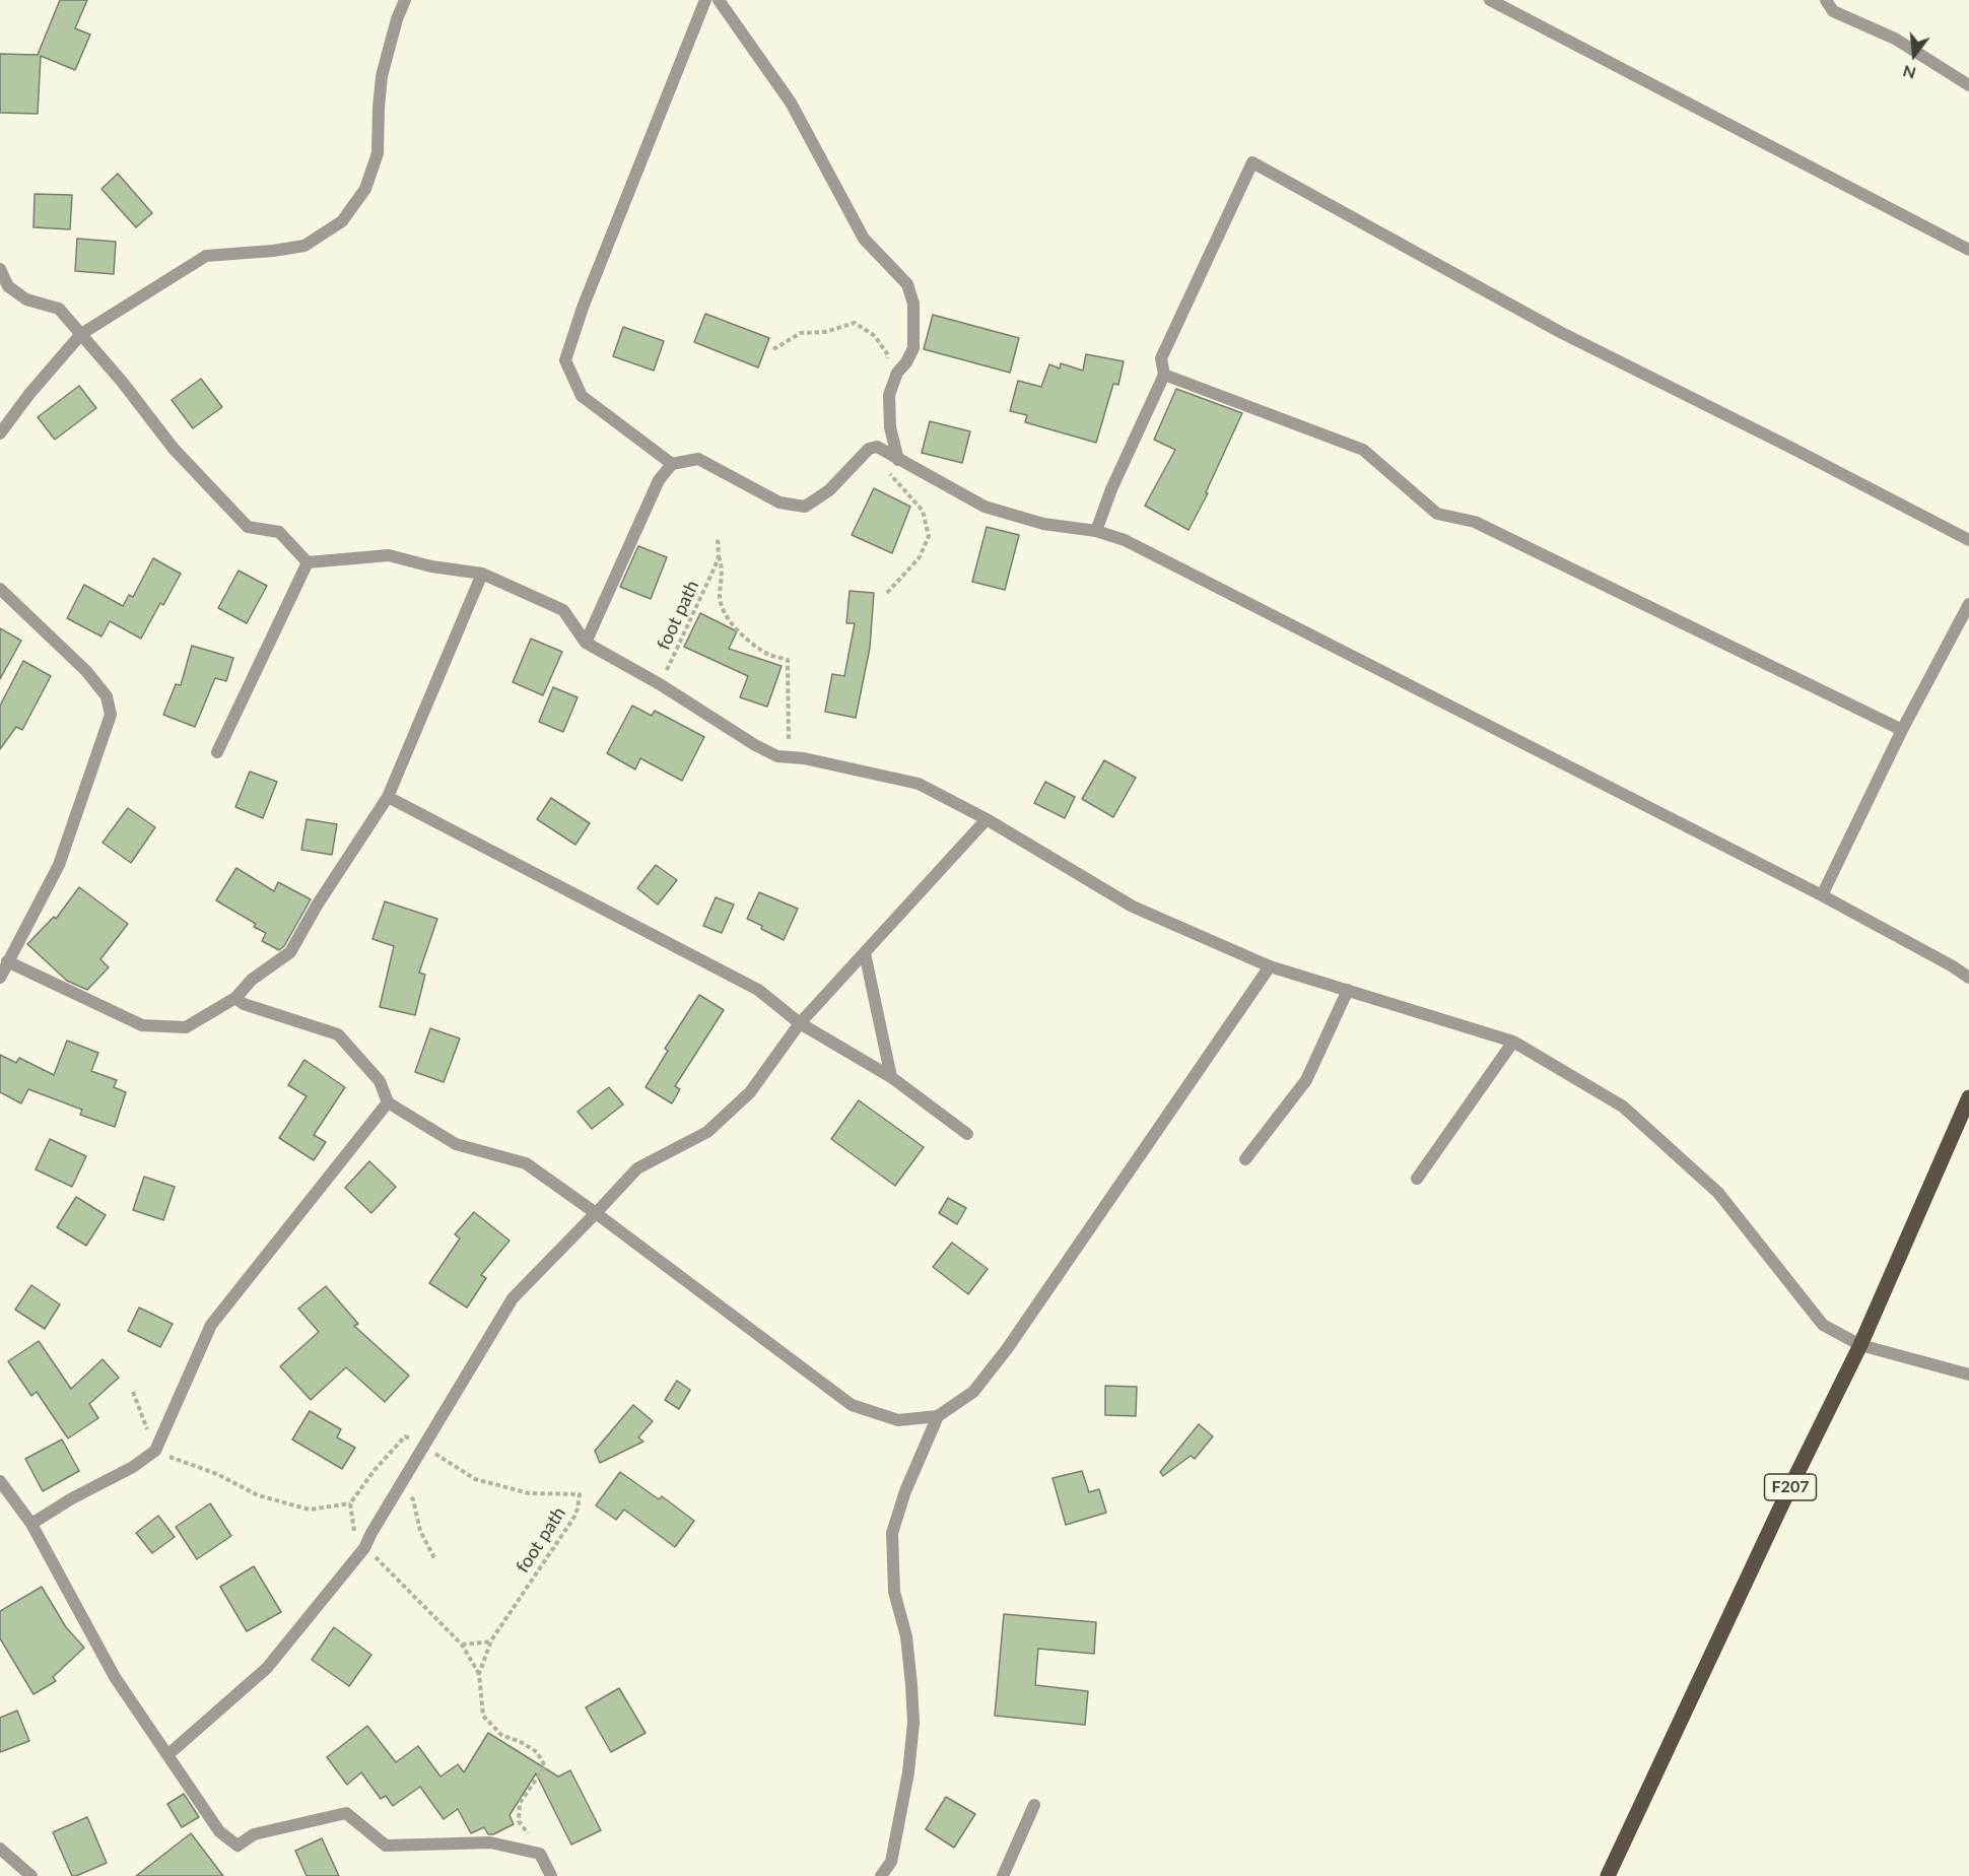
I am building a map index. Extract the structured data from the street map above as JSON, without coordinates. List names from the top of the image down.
{
  "streets": {
    "main road": ["F207"],
    "path": ["foot path"]
  },
  "north": "bottom"
}
